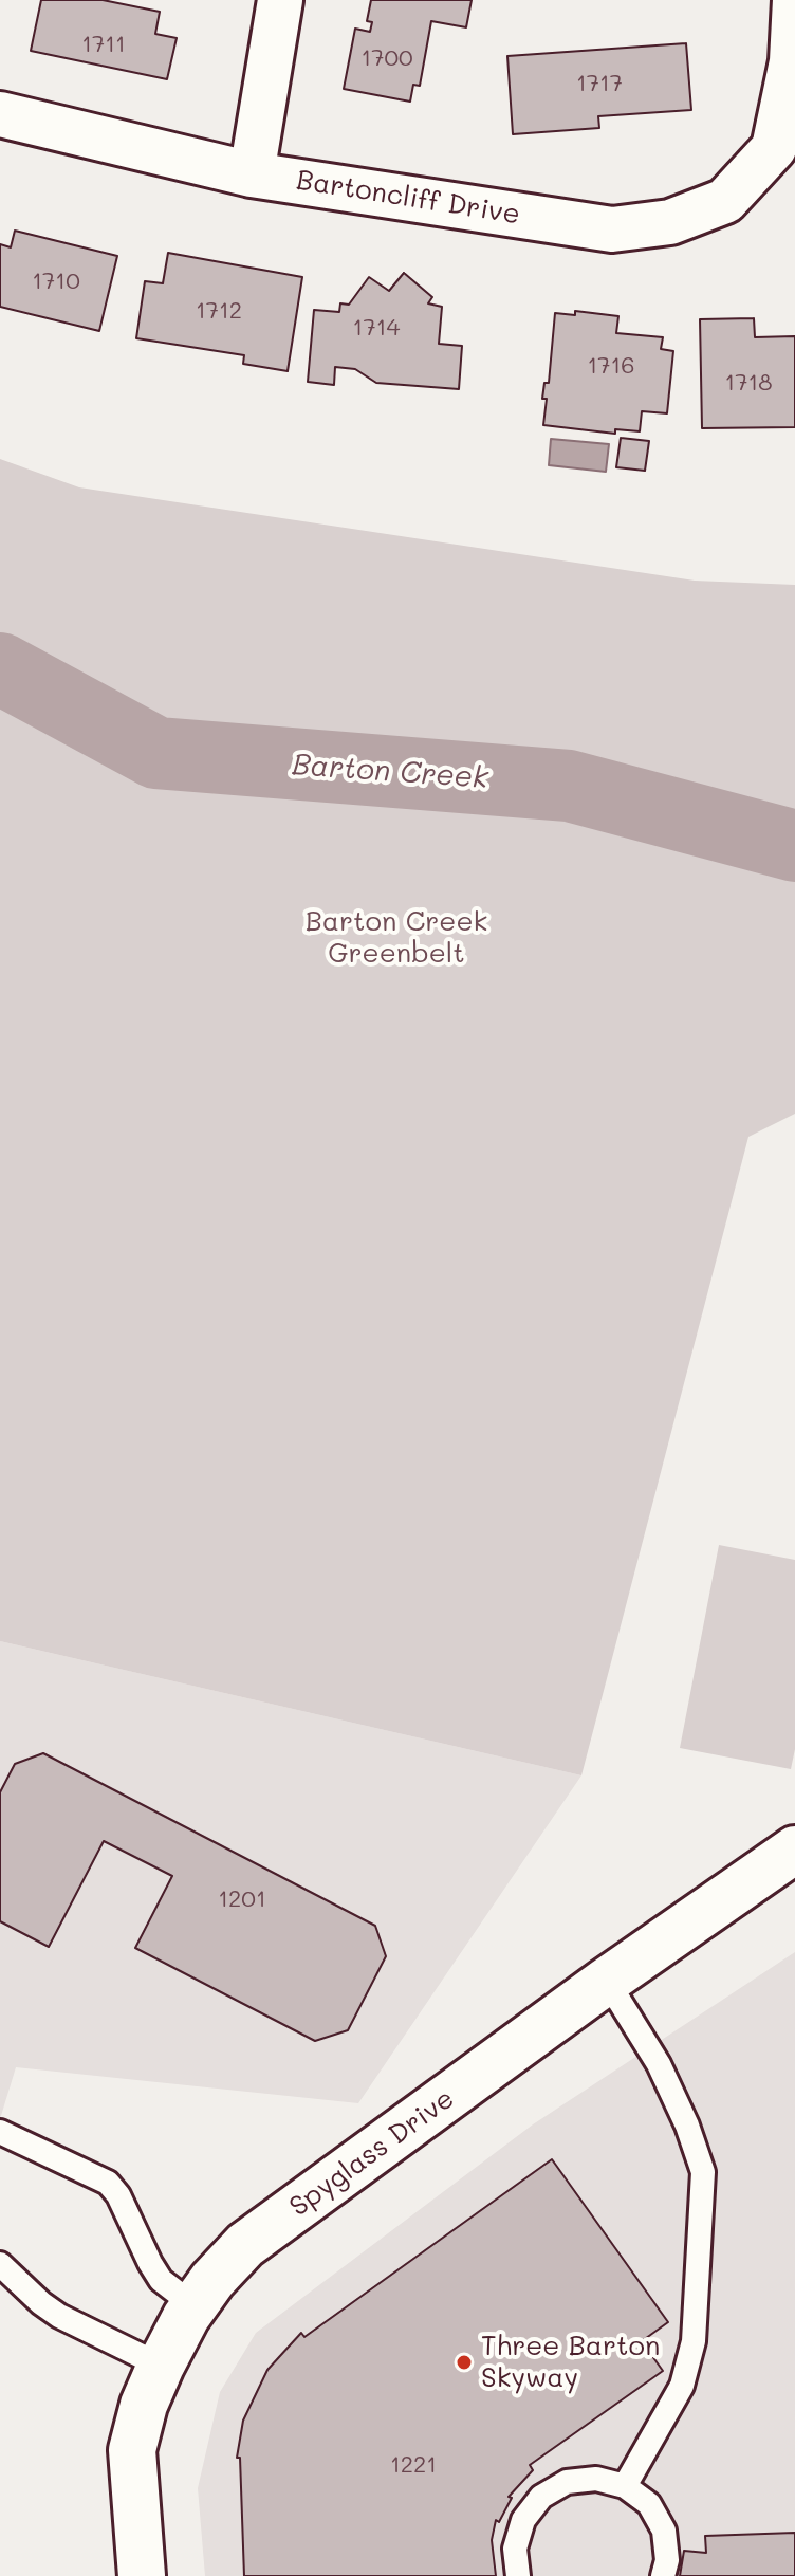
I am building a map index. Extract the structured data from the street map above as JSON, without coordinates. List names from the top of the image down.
{
  "streets": {
    "street": ["Bartoncliff Drive", "Spyglass Drive"]
  },
  "water": ["Barton Creek"],
  "parks": ["Barton Creek Greenbelt"],
  "places": ["Three Barton Skyway"],
  "house_numbers": [
    "1711",
    "1700",
    "1717",
    "1710",
    "1712",
    "1714",
    "1716",
    "1718",
    "1201",
    "1221"
  ]
}
